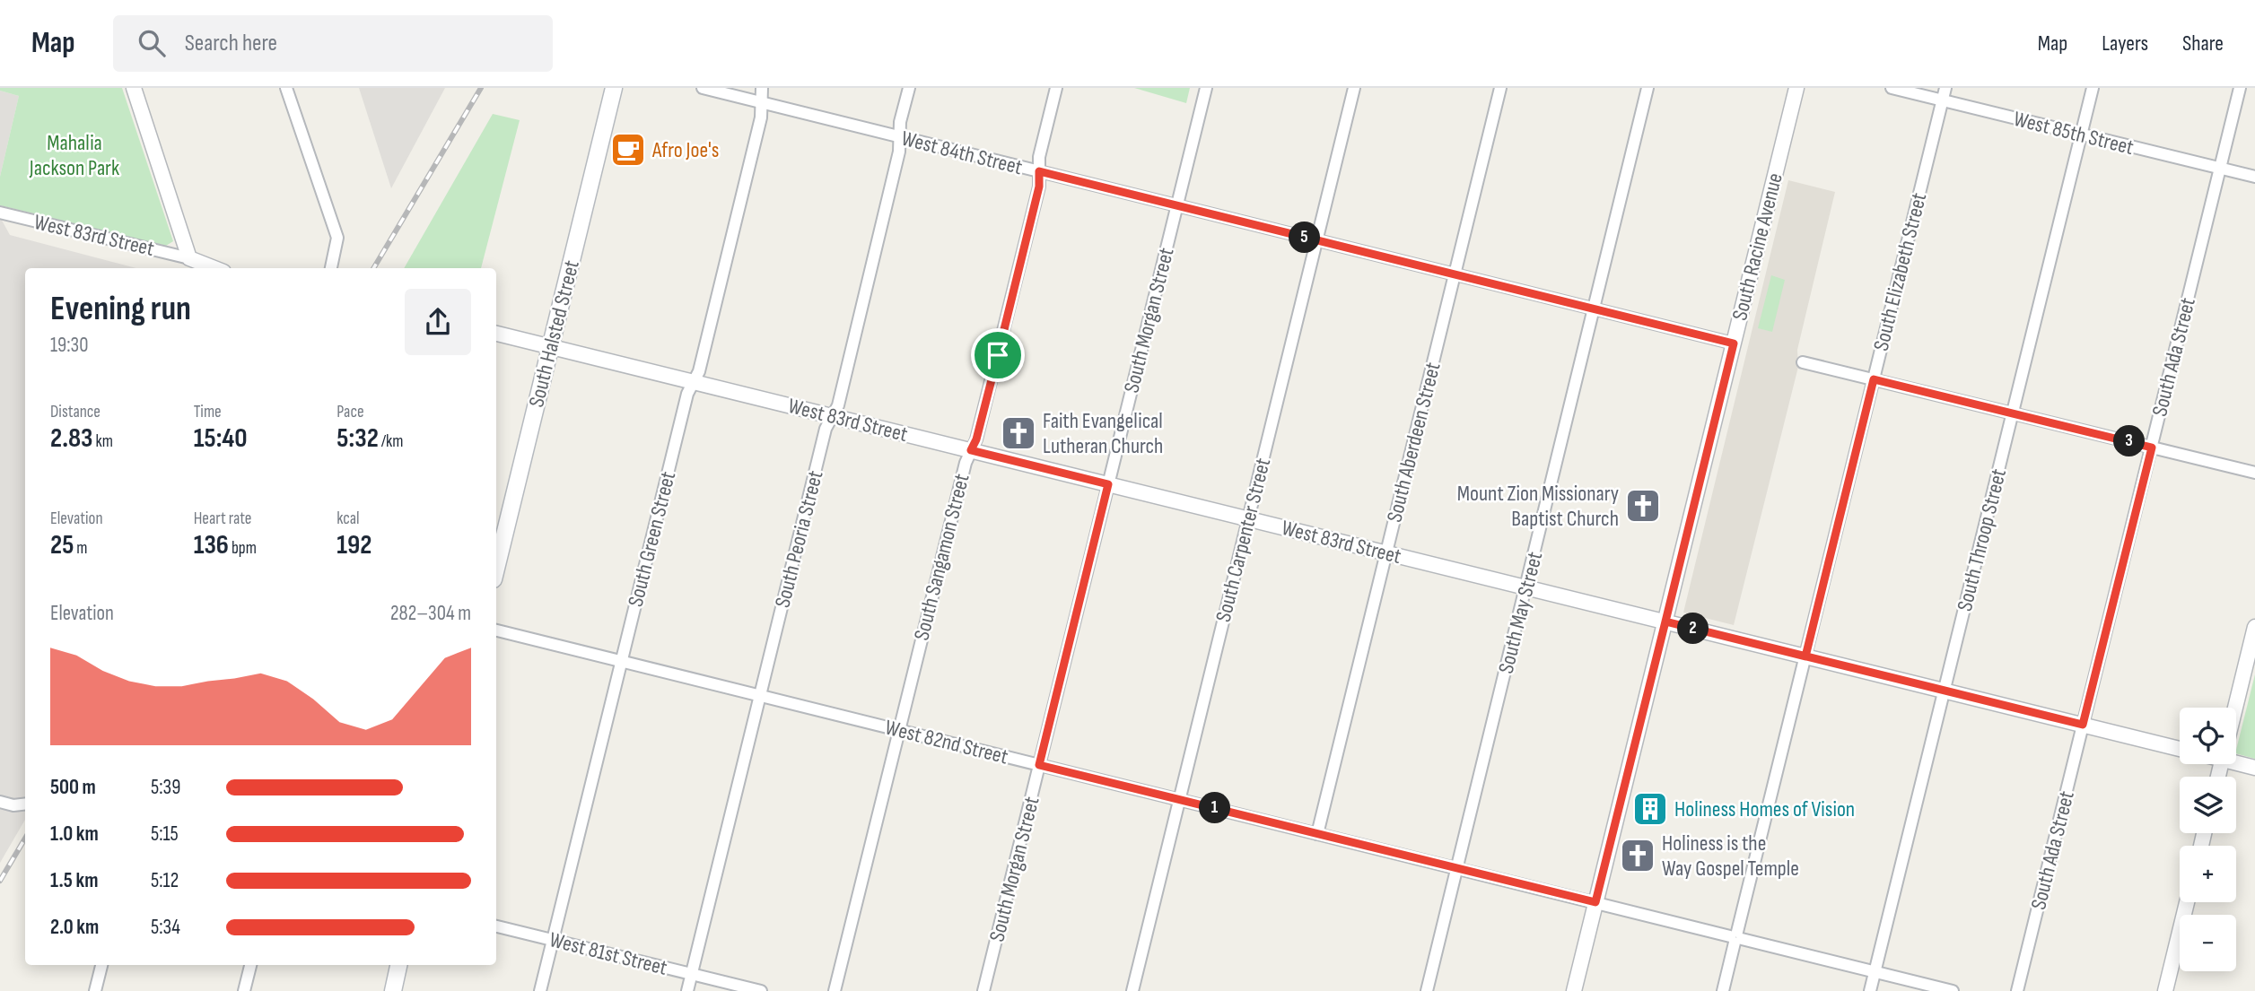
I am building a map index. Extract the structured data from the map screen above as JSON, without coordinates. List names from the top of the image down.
{
  "streets": {
    "main road": ["South Halsted Street"],
    "street": [
      "West 85th Street",
      "West 84th Street",
      "West 83rd Street",
      "South Racine Avenue",
      "South Elizabeth Street",
      "South Morgan Street",
      "South Ada Street",
      "South Aberdeen Street",
      "South Green Street",
      "South Peoria Street",
      "South Carpenter Street",
      "South Throop Street",
      "South Sangamon Street",
      "South May Street",
      "West 82nd Street",
      "West 81st Street"
    ]
  },
  "crossings": [
    ["West 85th Street", "South Elizabeth Street"],
    ["West 85th Street", "South Ada Street"],
    ["West 85th Street", "South Throop Street"],
    ["West 84th Street", "South Racine Avenue"],
    ["West 84th Street", "South Morgan Street"],
    ["West 84th Street", "South Aberdeen Street"],
    ["West 84th Street", "South Green Street"],
    ["West 84th Street", "South Peoria Street"],
    ["West 84th Street", "South Carpenter Street"],
    ["West 84th Street", "South Sangamon Street"],
    ["West 84th Street", "South May Street"],
    ["West 83rd Street", "South Racine Avenue"],
    ["West 83rd Street", "South Elizabeth Street"],
    ["West 83rd Street", "South Morgan Street"],
    ["West 83rd Street", "South Halsted Street"],
    ["West 83rd Street", "South Ada Street"],
    ["West 83rd Street", "South Aberdeen Street"],
    ["West 83rd Street", "South Green Street"],
    ["West 83rd Street", "South Peoria Street"],
    ["West 83rd Street", "South Carpenter Street"],
    ["West 83rd Street", "South Throop Street"],
    ["West 83rd Street", "South Sangamon Street"],
    ["West 83rd Street", "South May Street"],
    ["South Racine Avenue", "West 82nd Street"],
    ["South Elizabeth Street", "West 82nd Street"],
    ["South Morgan Street", "West 82nd Street"],
    ["South Aberdeen Street", "West 82nd Street"],
    ["South Green Street", "West 82nd Street"],
    ["South Green Street", "West 81st Street"],
    ["South Peoria Street", "West 82nd Street"],
    ["South Peoria Street", "West 81st Street"],
    ["South Carpenter Street", "West 82nd Street"],
    ["South Throop Street", "West 82nd Street"],
    ["South Sangamon Street", "West 82nd Street"],
    ["South May Street", "West 82nd Street"]
  ],
  "parks": ["Mahalia Jackson Park"],
  "places": {
    "cafe": ["Afro Joe's"],
    "church": ["Faith Evangelical Lutheran Church", "Mount Zion Missionary Baptist Church", "Holiness is the Way Gospel Temple"],
    "building": ["Holiness Homes of Vision"]
  },
  "page": {
    "header": "Map",
    "search": "Search here",
    "nav": ["Map", "Layers", "Share"],
    "pins": [
      "5",
      "3",
      "2",
      "1"
    ],
    "heading": ["Evening run", "19:30"],
    "stats": [
      ["Distance", "2.83 km"],
      ["Time", "15:40"],
      ["Pace", "5:32 /km"],
      ["Elevation", "25 m"],
      ["Heart rate", "136 bpm"],
      ["kcal", "192"]
    ],
    "chart": ["Elevation", "282–304 m"],
    "map_buttons": ["+", "−"],
    "list": [
      {
        "name": "500 m",
        "note": "5:39"
      },
      {
        "name": "1.0 km",
        "note": "5:15"
      },
      {
        "name": "1.5 km",
        "note": "5:12"
      },
      {
        "name": "2.0 km",
        "note": "5:34"
      }
    ]
  }
}
